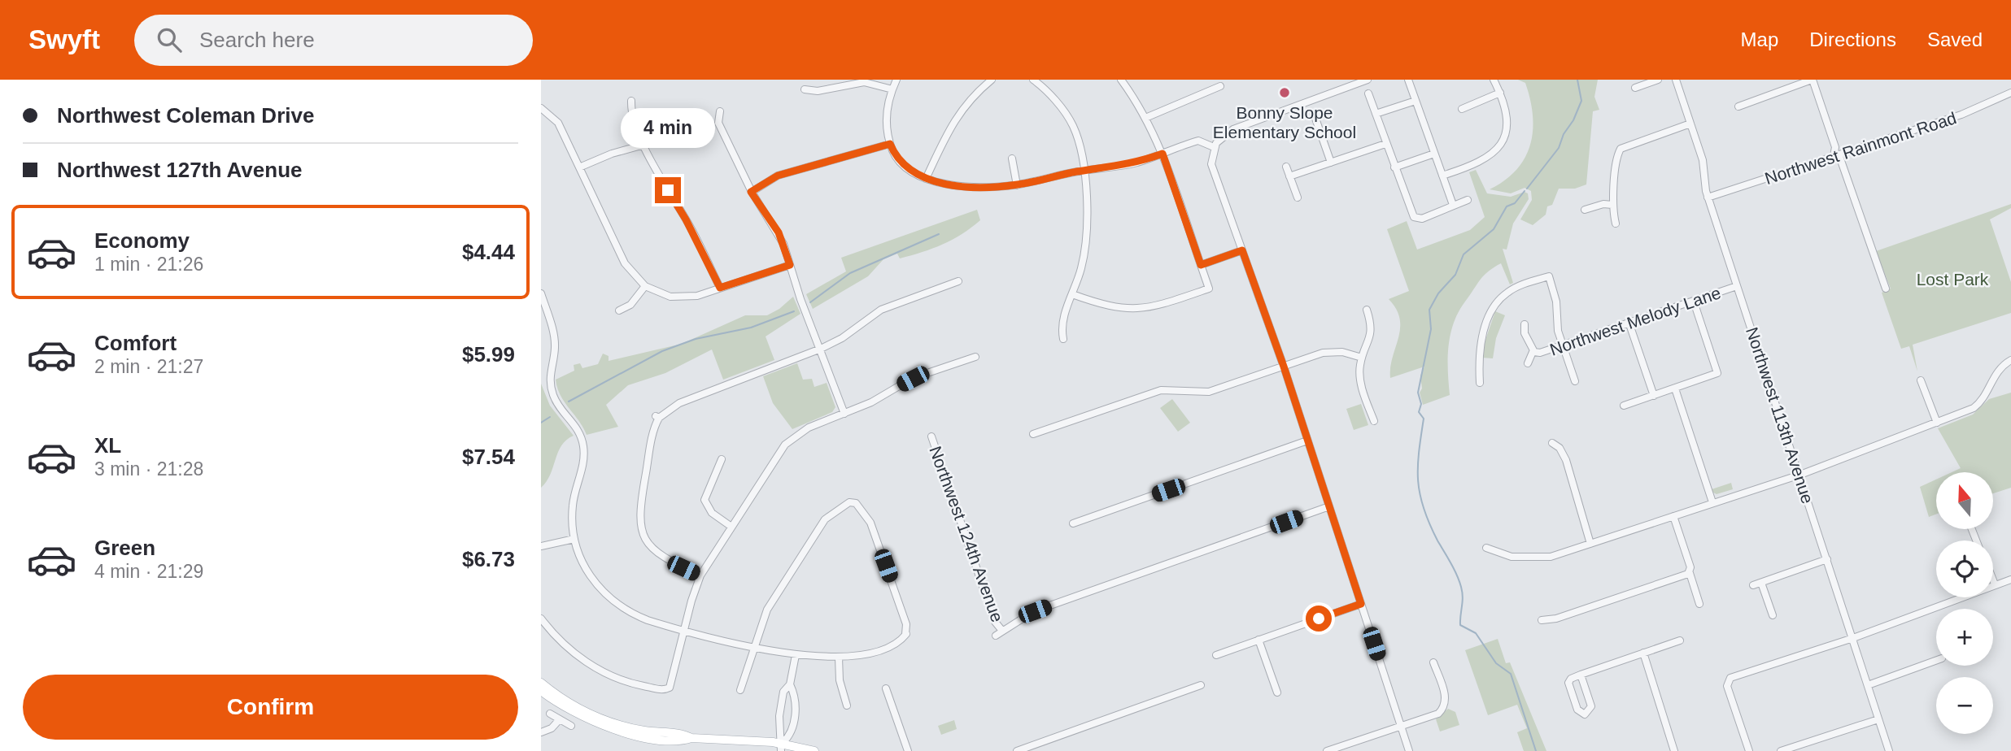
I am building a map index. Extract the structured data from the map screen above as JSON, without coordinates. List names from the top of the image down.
{
  "streets": {
    "street": [
      "Northwest Rainmont Road",
      "Northwest Melody Lane",
      "Northwest 113th Avenue",
      "Northwest 124th Avenue"
    ]
  },
  "crossings": [
    ["Northwest Rainmont Road", "Northwest 113th Avenue"],
    ["Northwest Melody Lane", "Northwest 113th Avenue"]
  ],
  "parks": ["Lost Park"],
  "places": ["Bonny Slope Elementary School"],
  "north": "top",
  "page": {
    "header": "Swyft",
    "search": "Search here",
    "nav": ["Map", "Directions", "Saved"],
    "banner": ["Northwest Coleman Drive", "Northwest 127th Avenue"],
    "bubble": "4 min",
    "list": [
      {
        "name": "Economy",
        "note": "1 min · 21:26",
        "value": "$4.44"
      },
      {
        "name": "Comfort",
        "note": "2 min · 21:27",
        "value": "$5.99"
      },
      {
        "name": "XL",
        "note": "3 min · 21:28",
        "value": "$7.54"
      },
      {
        "name": "Green",
        "note": "4 min · 21:29",
        "value": "$6.73"
      }
    ],
    "map_buttons": ["+", "−"],
    "buttons": "Confirm"
  }
}
